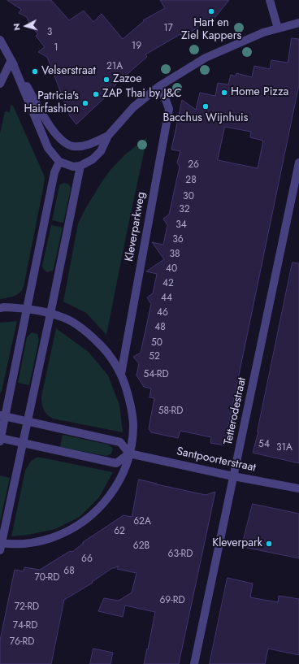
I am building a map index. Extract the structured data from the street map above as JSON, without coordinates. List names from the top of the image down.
{
  "streets": {
    "street": ["Kleverparkweg", "Tetterodestraat", "Santpoorterstraat"]
  },
  "crossings": [
    ["Kleverparkweg", "Santpoorterstraat"],
    ["Tetterodestraat", "Santpoorterstraat"]
  ],
  "places": [
    "Hart en Ziel Kappers",
    "Velserstraat",
    "Zazoe",
    "Home Pizza",
    "ZAP Thai by J&C",
    "Patricia's Hairfashion",
    "Bacchus Wijnhuis",
    "Kleverpark"
  ],
  "house_numbers": [
    "17",
    "3",
    "19",
    "1",
    "21A",
    "26",
    "28",
    "30",
    "32",
    "34",
    "36",
    "38",
    "40",
    "42",
    "44",
    "46",
    "48",
    "50",
    "52",
    "54-RD",
    "58-RD",
    "54",
    "31A",
    "62A",
    "62",
    "62B",
    "63-RD",
    "66",
    "68",
    "70-RD",
    "69-RD",
    "72-RD",
    "74-RD",
    "76-RD"
  ],
  "north": "left"
}
